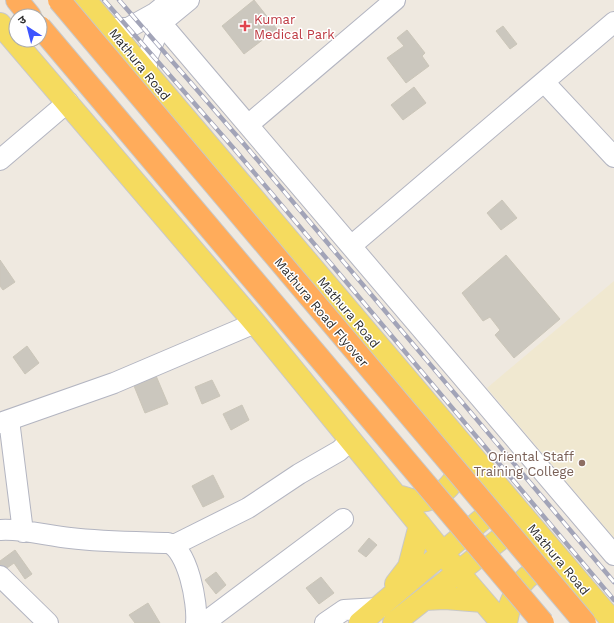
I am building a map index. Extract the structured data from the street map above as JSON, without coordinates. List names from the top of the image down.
{
  "streets": {
    "highway": ["Mathura Road Flyover"],
    "main road": ["Mathura Road"]
  },
  "places": {
    "health": ["Kumar Medical Park"],
    "other": ["Oriental Staff Training College"]
  },
  "north": "top left"
}
